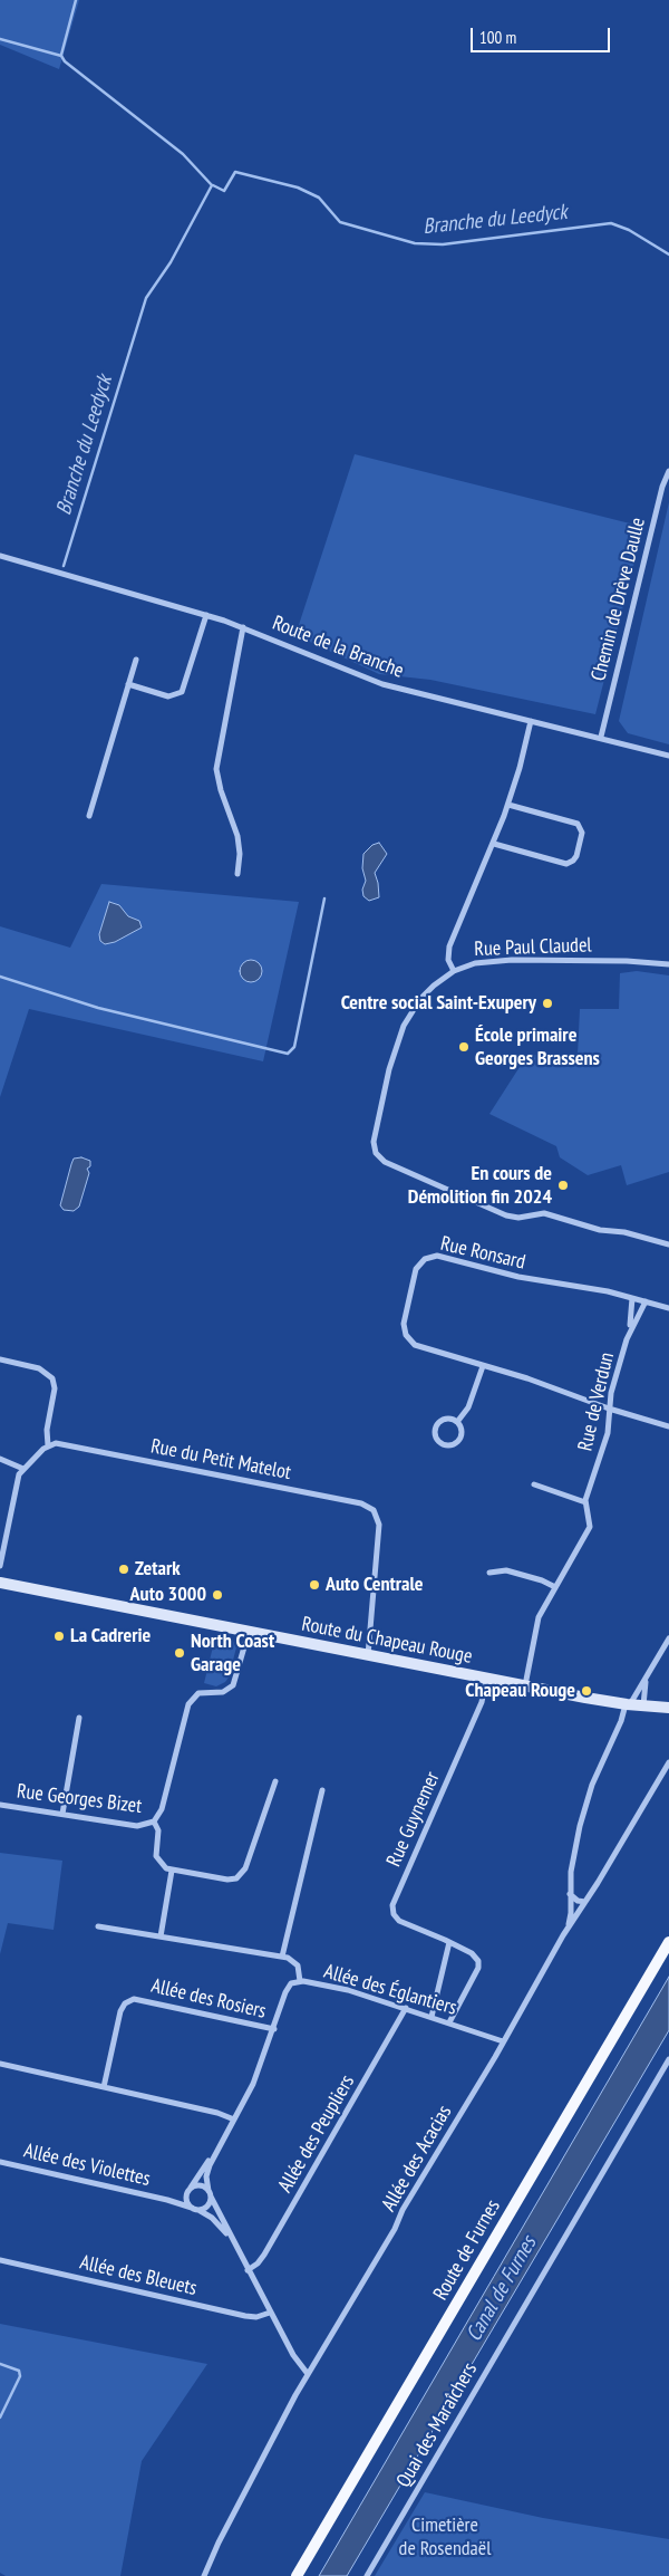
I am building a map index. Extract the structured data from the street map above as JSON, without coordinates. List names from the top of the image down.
{
  "streets": {
    "main road": ["Route de Furnes"],
    "street": [
      "Chemin de Drève Daulle",
      "Route de la Branche",
      "Rue Paul Claudel",
      "Rue Ronsard",
      "Rue de Verdun",
      "Rue du Petit Matelot",
      "Route du Chapeau Rouge",
      "Rue Georges Bizet",
      "Rue Guynemer",
      "Allée des Églantiers",
      "Allée des Rosiers",
      "Allée des Peupliers",
      "Allée des Acacias",
      "Allée des Violettes",
      "Allée des Bleuets",
      "Quai des Maraîchers"
    ]
  },
  "crossings": [
    ["Chemin de Drève Daulle", "Route de la Branche"],
    ["Rue Ronsard", "Rue de Verdun"],
    ["Rue de Verdun", "Route du Chapeau Rouge"],
    ["Rue du Petit Matelot", "Route du Chapeau Rouge"],
    ["Route du Chapeau Rouge", "Rue Guynemer"],
    ["Rue Guynemer", "Allée des Églantiers"],
    ["Allée des Églantiers", "Allée des Peupliers"],
    ["Allée des Églantiers", "Allée des Acacias"]
  ],
  "water": ["Branche du Leedyck", "Canal de Furnes"],
  "parks": ["Cimetière de Rosendaël"],
  "places": [
    "Centre social Saint-Exupery",
    "École primaire Georges Brassens",
    "En cours de Démolition fin 2024",
    "Zetark",
    "Auto Centrale",
    "Auto 3000",
    "La Cadrerie",
    "North Coast Garage",
    "Chapeau Rouge"
  ],
  "scale_bar": "100 m"
}
